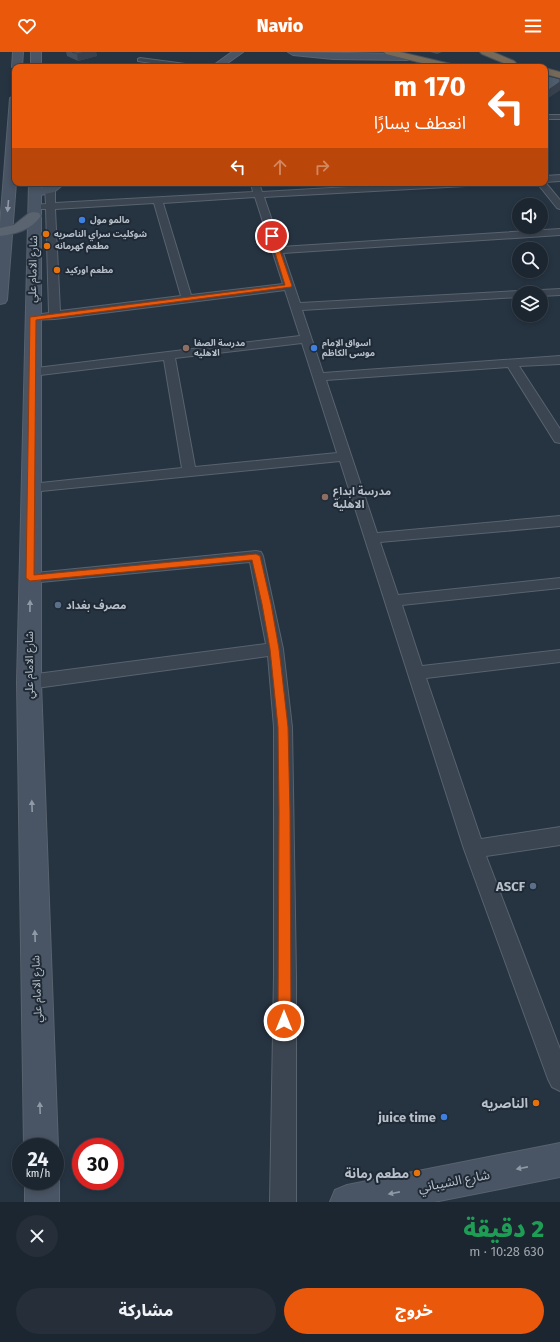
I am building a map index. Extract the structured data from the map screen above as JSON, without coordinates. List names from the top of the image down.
{
  "streets": {
    "main road": ["شارع الامام علي", "شارع الشيباني"]
  },
  "one_way": ["شارع الامام علي", "شارع الشيباني"],
  "places": [
    "مالمو مول",
    "شوكليت سراي الناصريه",
    "مطعم كهرمانه",
    "مطعم اوركيد",
    "مدرسة الصفا الاهليه",
    "اسواق الإمام موسى الكاظم",
    "مدرسة ابداع الاهلية",
    "مصرف بغداد",
    "ASCF",
    "الناصريه",
    "juice time",
    "مطعم رمانة"
  ],
  "page": {
    "header": "Navio",
    "turn": ["170 m", "انعطف يسارًا"],
    "speed": "24 km/h",
    "limit": "30",
    "heading": ["2 دقيقة", "630 m · 10:28"],
    "buttons": ["خروج", "مشاركة"]
  }
}
